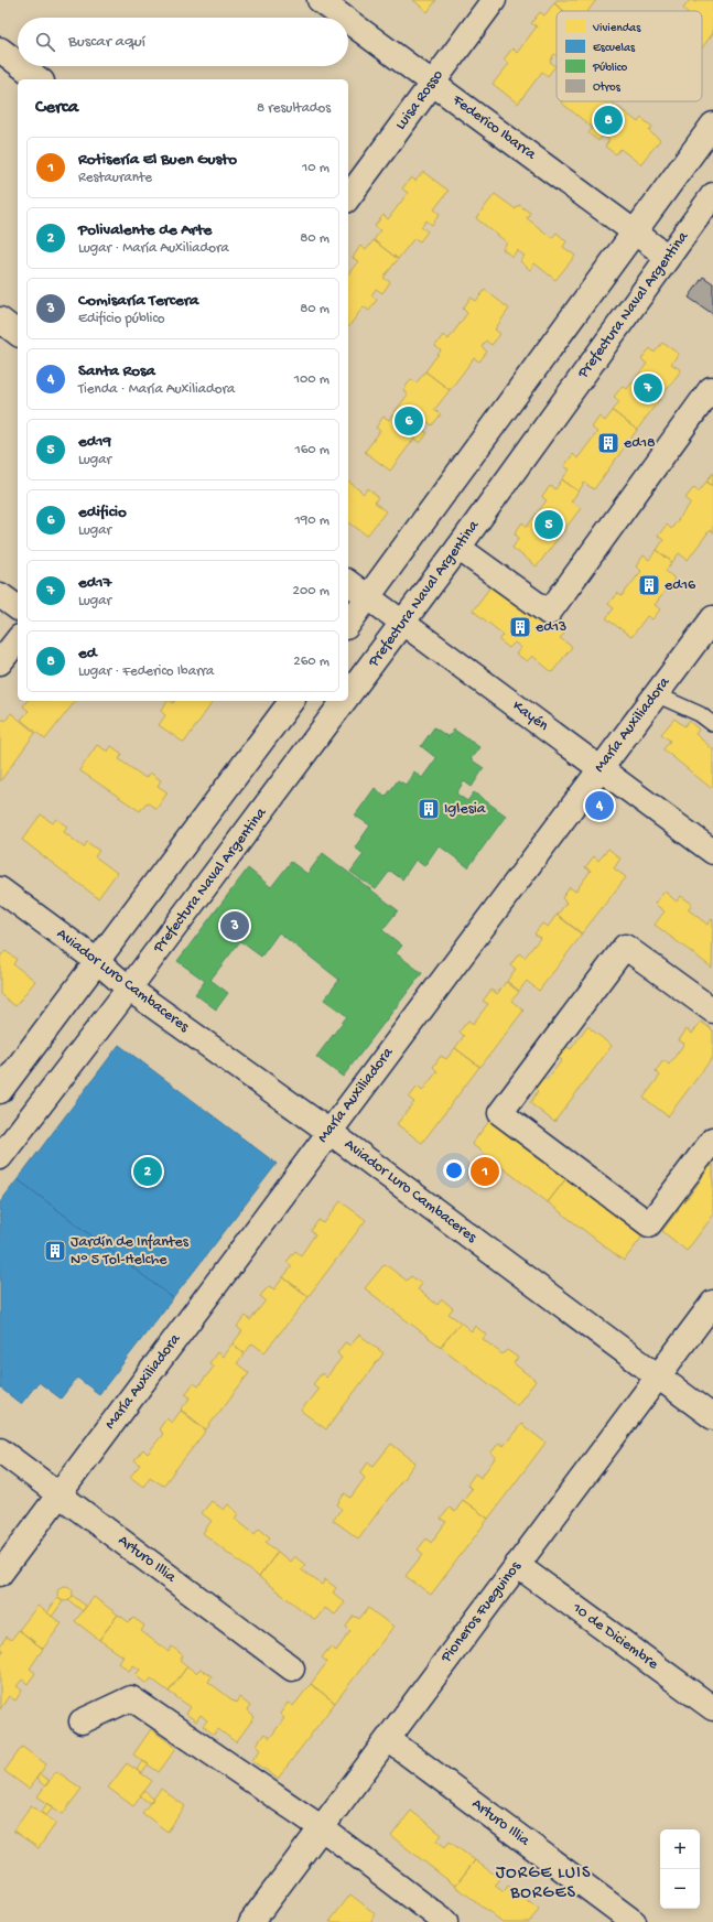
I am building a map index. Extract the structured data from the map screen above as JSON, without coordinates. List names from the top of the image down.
{
  "streets": {
    "street": [
      "Luisa Rosso",
      "Federico Ibarra",
      "Prefectura Naval Argentina",
      "Kayén",
      "María Auxiliadora",
      "Aviador Luro Cambaceres",
      "Arturo Illia",
      "Pioneros Fueguinos",
      "10 de Diciembre"
    ]
  },
  "crossings": [
    ["Luisa Rosso", "Federico Ibarra"],
    ["Federico Ibarra", "Prefectura Naval Argentina"],
    ["Prefectura Naval Argentina", "Kayén"],
    ["Prefectura Naval Argentina", "Aviador Luro Cambaceres"],
    ["Kayén", "María Auxiliadora"],
    ["María Auxiliadora", "Aviador Luro Cambaceres"],
    ["María Auxiliadora", "Arturo Illia"],
    ["Aviador Luro Cambaceres", "Pioneros Fueguinos"],
    ["Arturo Illia", "Pioneros Fueguinos"],
    ["Pioneros Fueguinos", "10 de Diciembre"]
  ],
  "districts": ["JORGE LUIS BORGES"],
  "places": {
    "building": [
      "ed18",
      "ed16",
      "ed13",
      "Iglesia",
      "Jardín de Infantes N° 5 Tol-Helche"
    ]
  },
  "legend": [
    "Viviendas",
    "Escuelas",
    "Público",
    "Otros"
  ],
  "page": {
    "search": "Buscar aquí",
    "heading": ["Cerca", "8 resultados"],
    "pins": [
      "8",
      "7",
      "6",
      "5",
      "4",
      "3",
      "1",
      "2"
    ],
    "list": [
      {
        "mark": "1",
        "name": "Rotisería El Buen Gusto",
        "note": "Restaurante",
        "value": "10 m"
      },
      {
        "mark": "2",
        "name": "Polivalente de Arte",
        "note": "Lugar · María Auxiliadora",
        "value": "80 m"
      },
      {
        "mark": "3",
        "name": "Comisaría Tercera",
        "note": "Edificio público",
        "value": "80 m"
      },
      {
        "mark": "4",
        "name": "Santa Rosa",
        "note": "Tienda · María Auxiliadora",
        "value": "100 m"
      },
      {
        "mark": "5",
        "name": "ed19",
        "note": "Lugar",
        "value": "160 m"
      },
      {
        "mark": "6",
        "name": "edificio",
        "note": "Lugar",
        "value": "190 m"
      },
      {
        "mark": "7",
        "name": "ed17",
        "note": "Lugar",
        "value": "200 m"
      },
      {
        "mark": "8",
        "name": "ed",
        "note": "Lugar · Federico Ibarra",
        "value": "260 m"
      }
    ],
    "map_buttons": ["+", "−"]
  }
}
